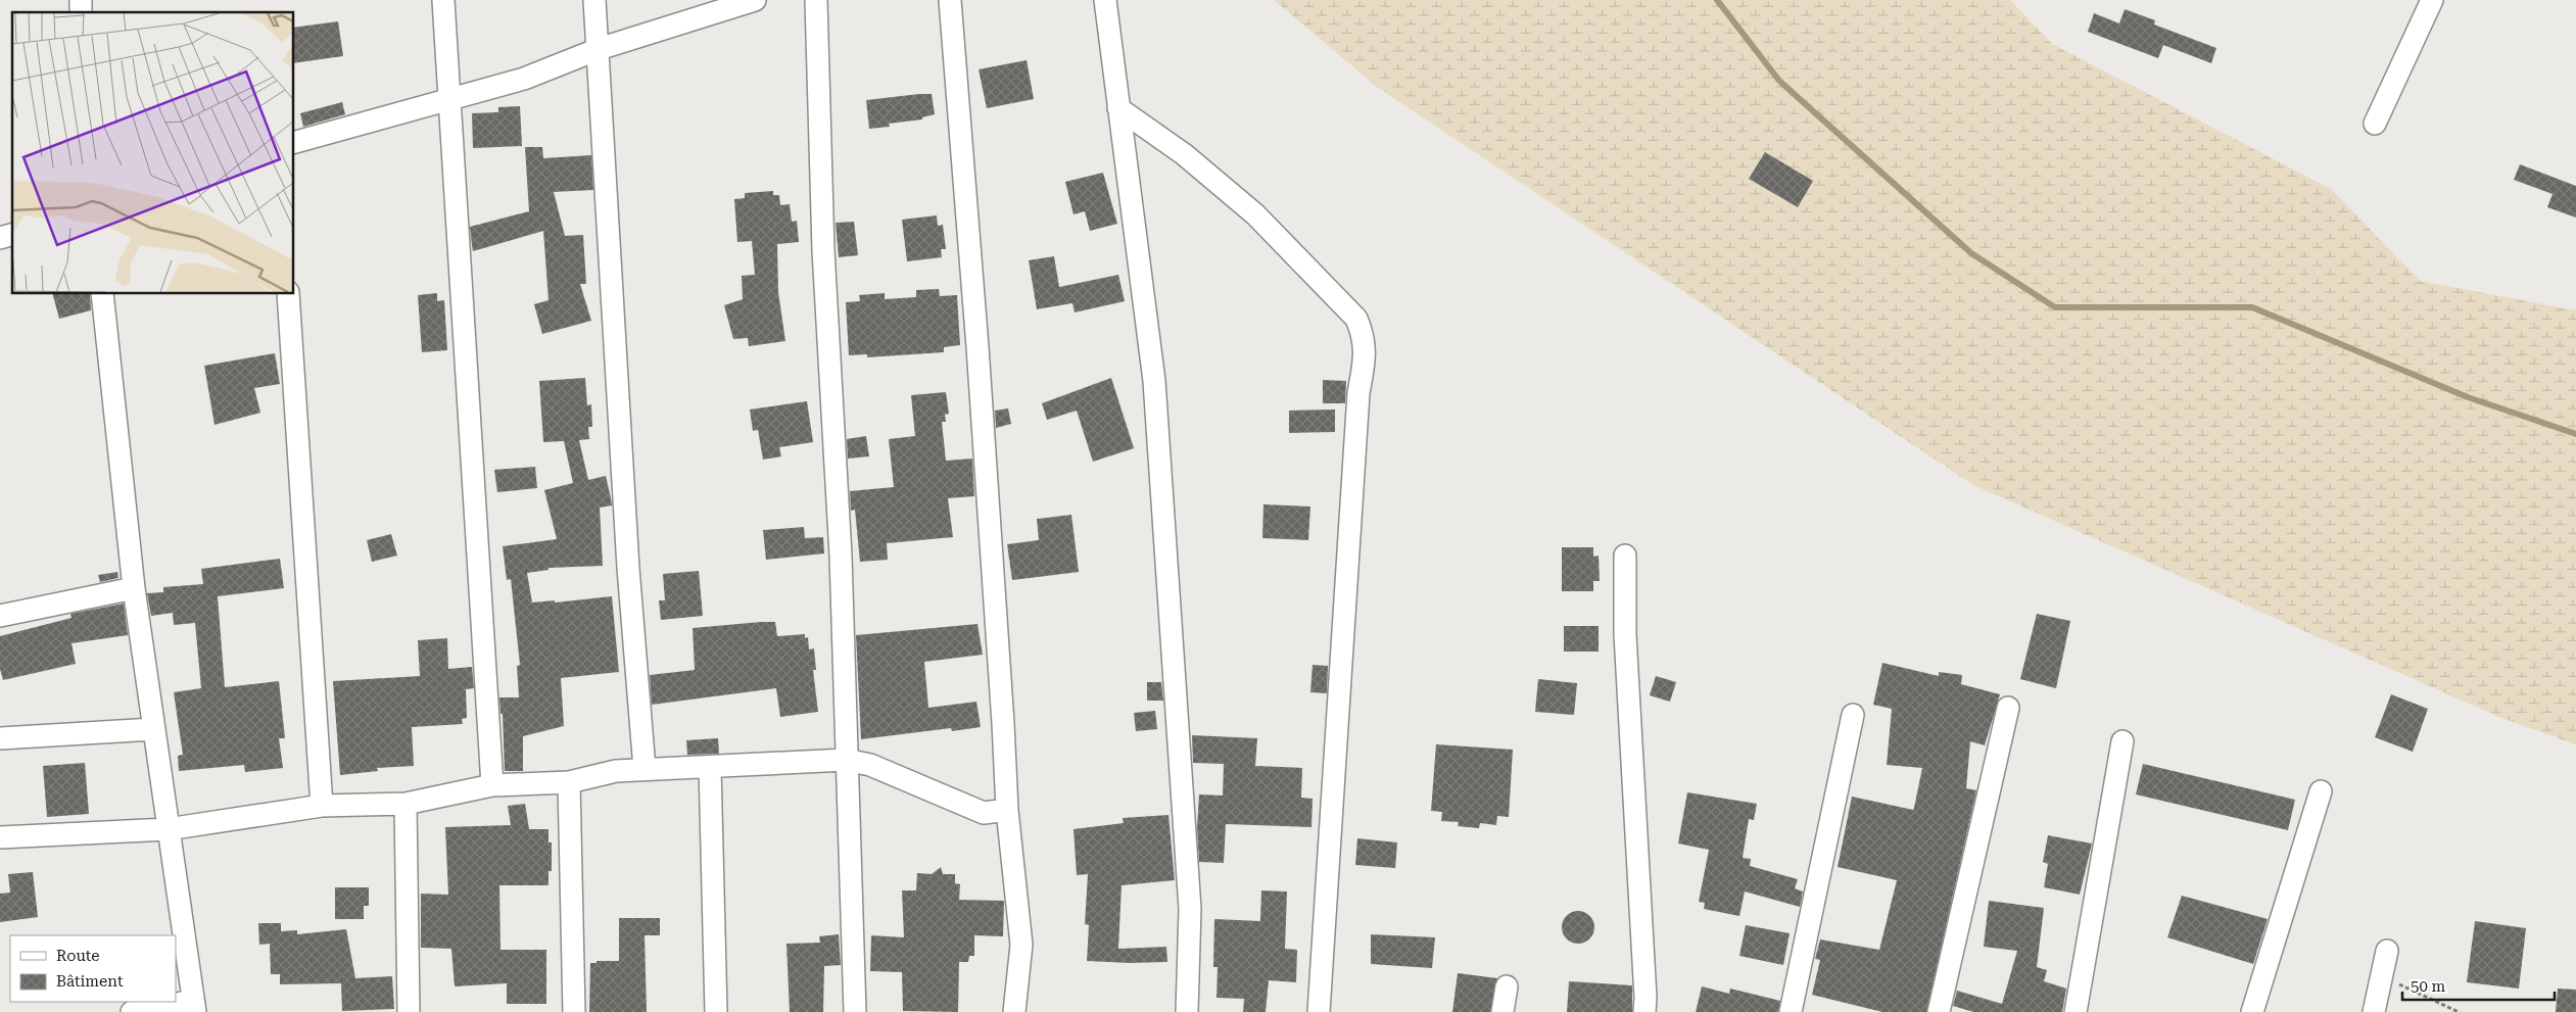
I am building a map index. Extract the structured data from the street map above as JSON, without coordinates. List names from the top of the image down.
{
  "legend": ["Route", "Bâtiment"],
  "scale_bar": "50 m"
}
